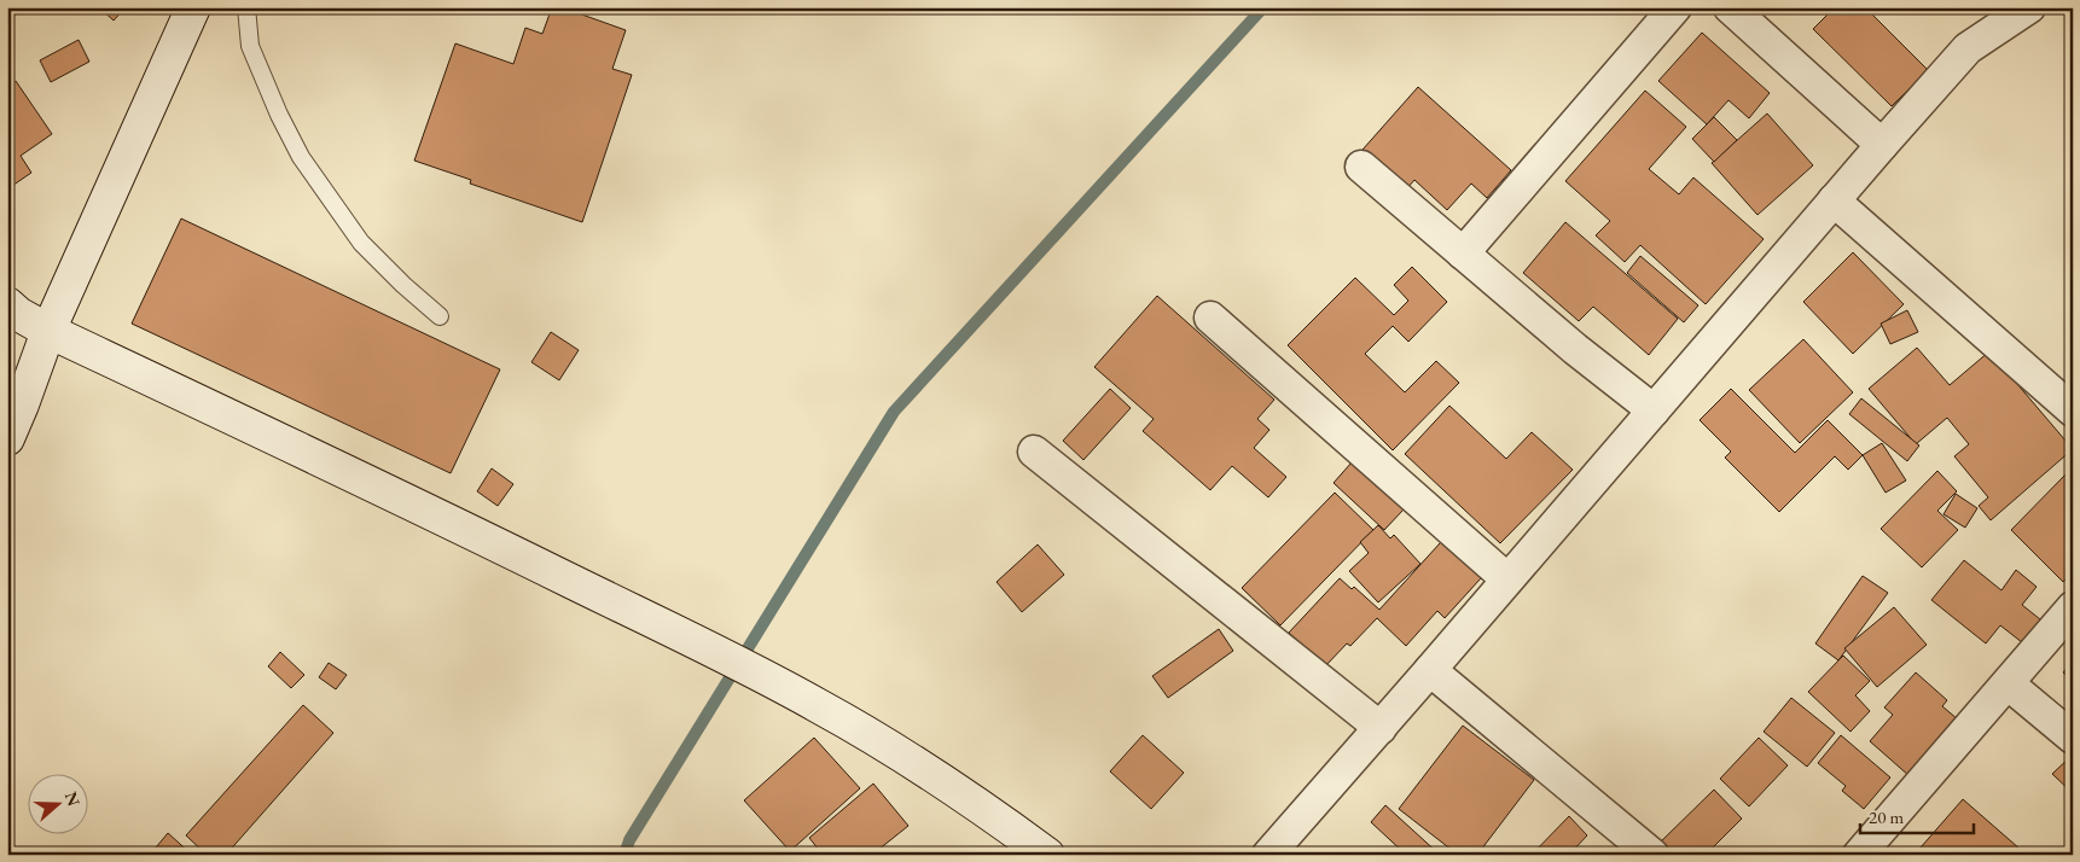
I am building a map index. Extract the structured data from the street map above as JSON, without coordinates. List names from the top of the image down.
{
  "scale_bar": "20 m",
  "north": "right"
}
